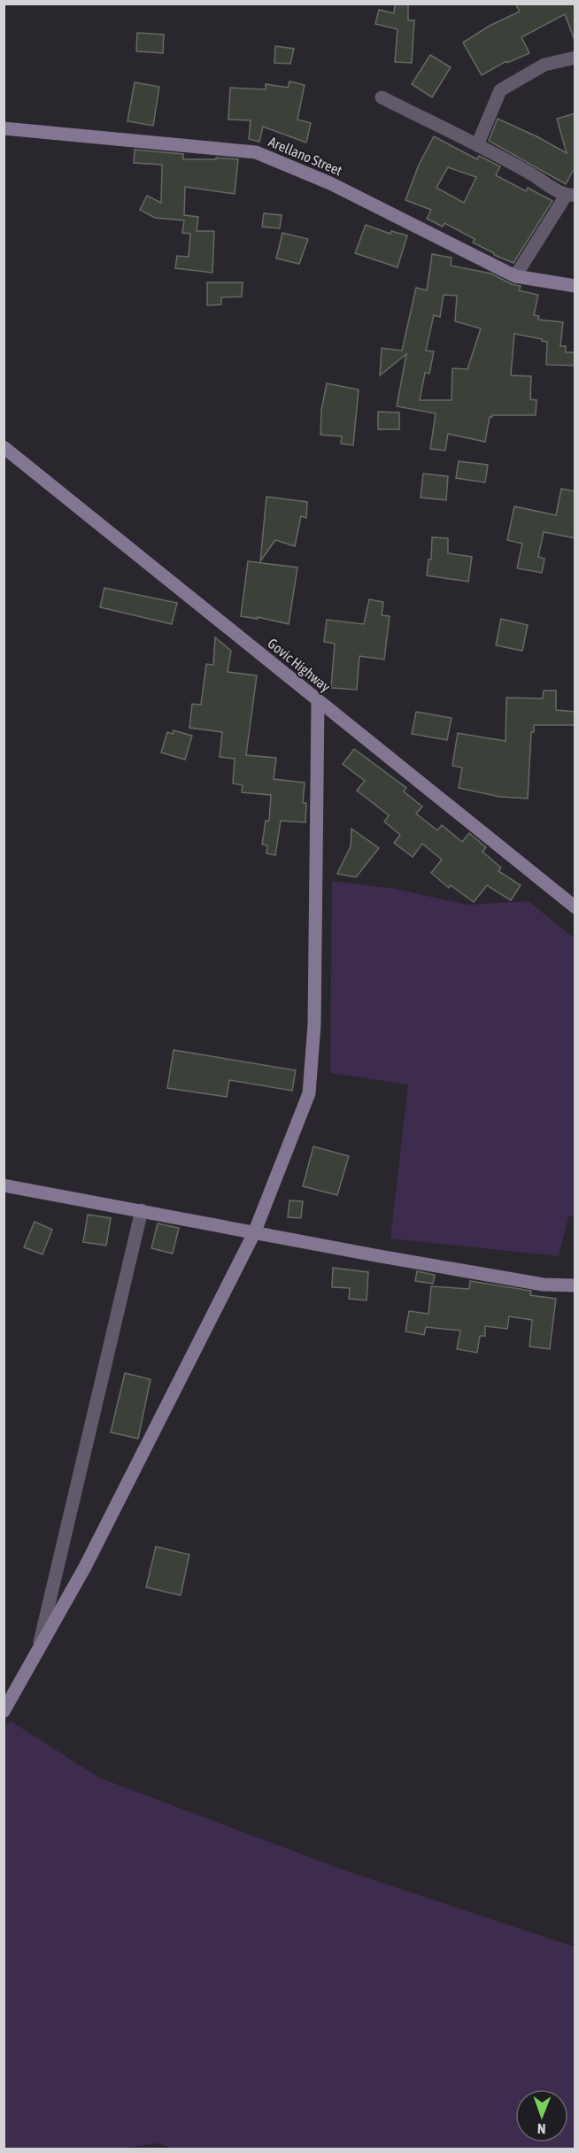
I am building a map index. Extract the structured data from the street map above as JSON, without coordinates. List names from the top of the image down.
{
  "streets": {
    "street": ["Arellano Street", "Govic Highway"]
  },
  "north": "bottom"
}
